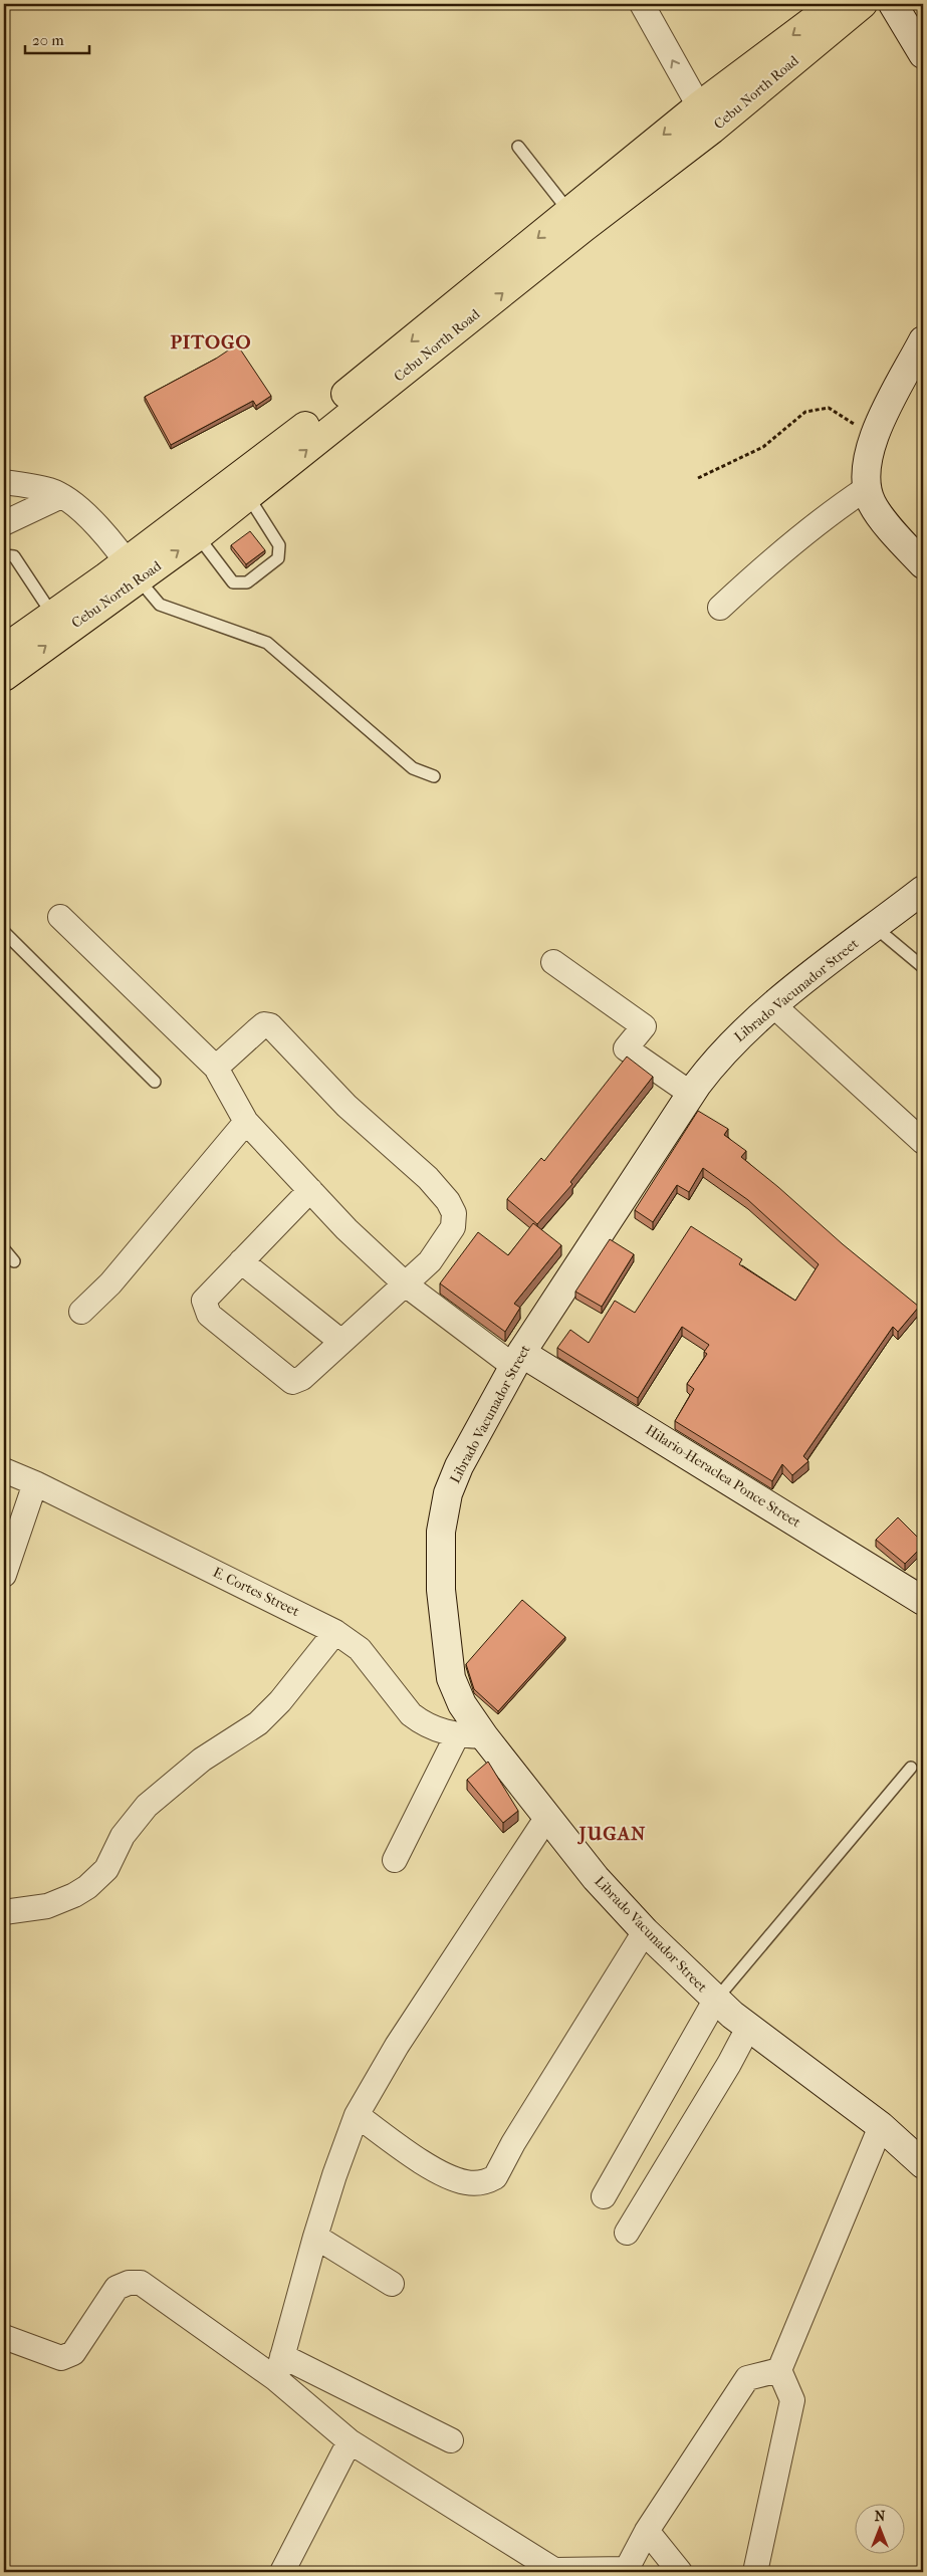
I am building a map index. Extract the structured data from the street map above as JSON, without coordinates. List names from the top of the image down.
{
  "streets": {
    "main road": ["Cebu North Road"],
    "street": ["Librado Vacunador Street", "Hilario-Heraclea Ponce Street", "E. Cortes Street"]
  },
  "crossings": [
    ["Librado Vacunador Street", "Hilario-Heraclea Ponce Street"],
    ["Librado Vacunador Street", "E. Cortes Street"]
  ],
  "districts": ["PITOGO", "JUGAN"],
  "scale_bar": "20 m",
  "north": "top"
}
